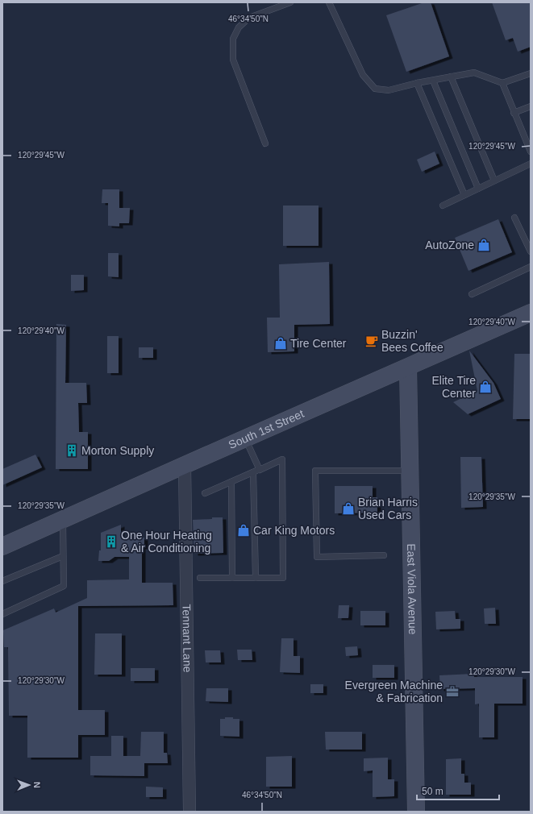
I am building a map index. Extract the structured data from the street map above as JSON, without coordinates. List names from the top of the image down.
{
  "streets": {
    "main road": ["South 1st Street", "East Viola Avenue"],
    "street": ["Tennant Lane"]
  },
  "crossings": [
    ["South 1st Street", "East Viola Avenue"],
    ["South 1st Street", "Tennant Lane"]
  ],
  "places": {
    "shop": [
      "AutoZone",
      "Tire Center",
      "Elite Tire Center",
      "Brian Harris Used Cars",
      "Car King Motors"
    ],
    "cafe": ["Buzzin' Bees Coffee"],
    "building": ["Morton Supply", "One Hour Heating & Air Conditioning"],
    "office": ["Evergreen Machine & Fabrication"]
  },
  "scale_bar": "50 m",
  "north": "right",
  "coordinates": [
    "46°34'50\"N",
    "120°29'45\"W",
    "120°29'40\"W",
    "120°29'35\"W",
    "120°29'30\"W"
  ]
}
